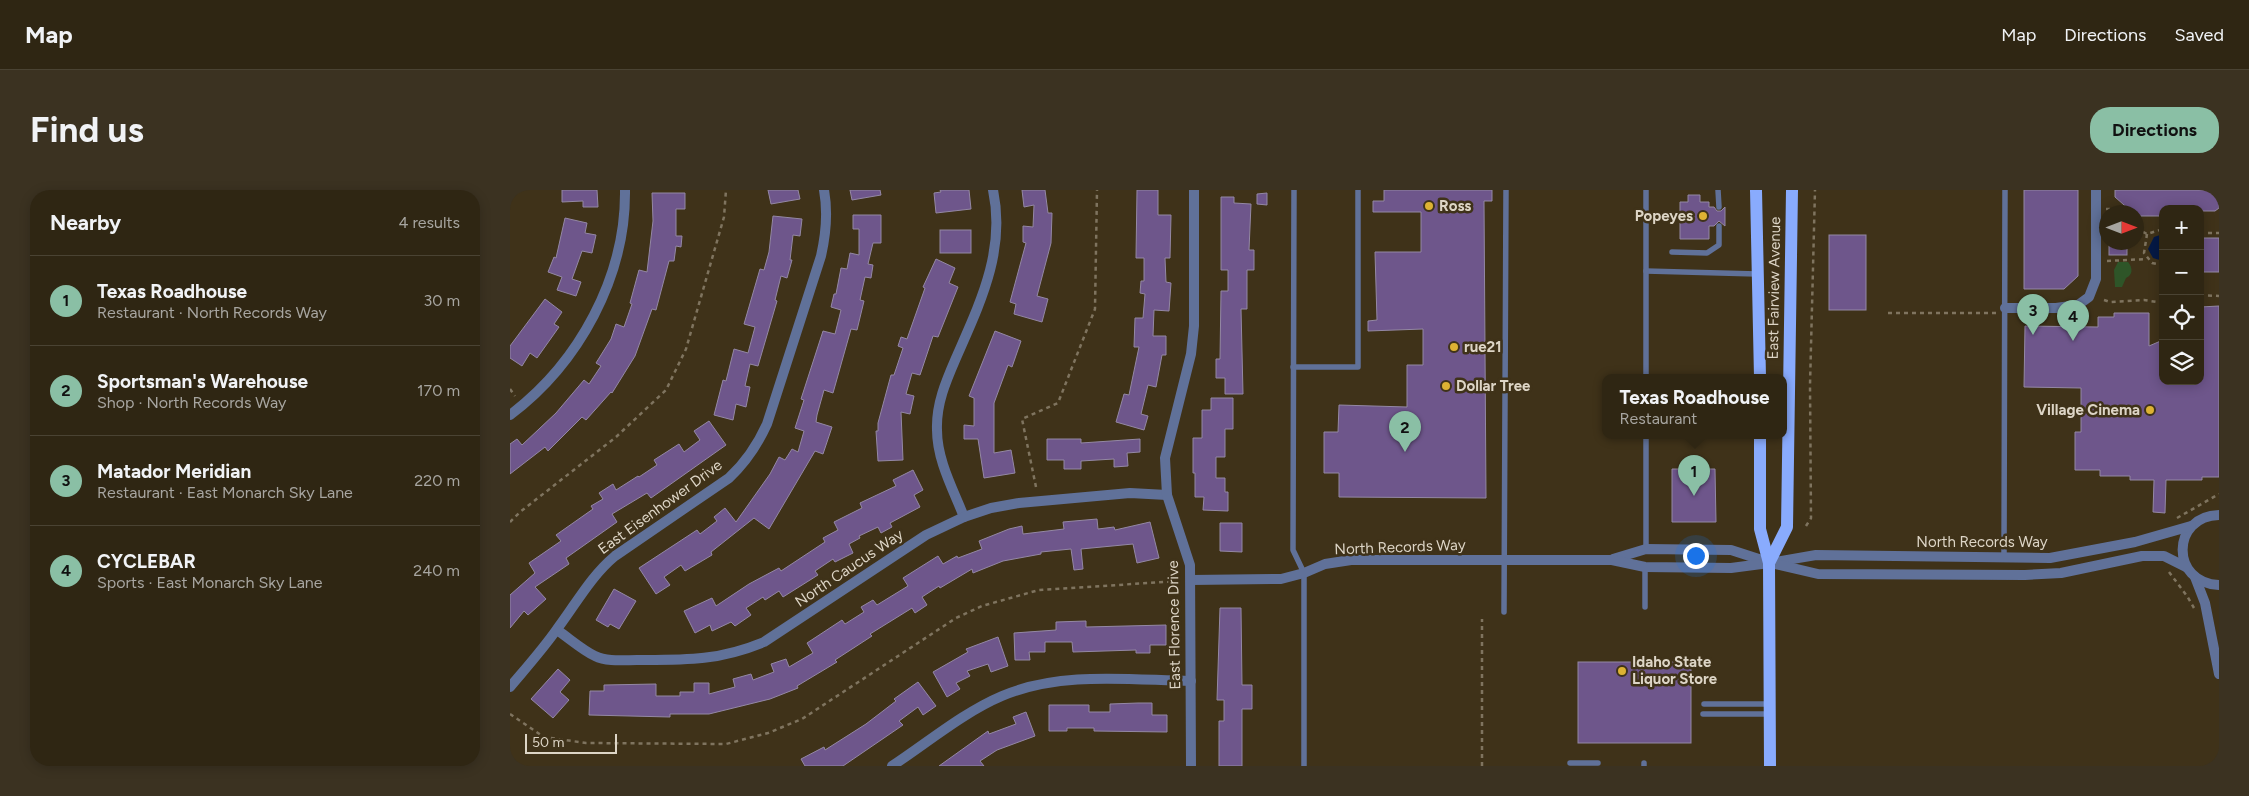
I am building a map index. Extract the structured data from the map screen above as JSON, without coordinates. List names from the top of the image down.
{
  "streets": {
    "main road": ["East Fairview Avenue"],
    "street": [
      "East Eisenhower Drive",
      "North Records Way",
      "North Caucus Way",
      "East Florence Drive"
    ]
  },
  "crossings": [
    ["East Fairview Avenue", "North Records Way"],
    ["East Eisenhower Drive", "North Caucus Way"],
    ["North Records Way", "East Florence Drive"],
    ["North Caucus Way", "East Florence Drive"]
  ],
  "places": [
    "Ross",
    "Popeyes",
    "rue21",
    "Dollar Tree",
    "Village Cinema",
    "Idaho State Liquor Store"
  ],
  "scale_bar": "50 m",
  "north": "right",
  "page": {
    "header": "Map",
    "nav": ["Map", "Directions", "Saved"],
    "buttons": "Directions",
    "title": "Find us",
    "heading": ["Nearby", "4 results"],
    "map_buttons": ["+", "−"],
    "list": [
      {
        "mark": "1",
        "name": "Texas Roadhouse",
        "note": "Restaurant · North Records Way",
        "value": "30 m"
      },
      {
        "mark": "2",
        "name": "Sportsman's Warehouse",
        "note": "Shop · North Records Way",
        "value": "170 m"
      },
      {
        "mark": "3",
        "name": "Matador Meridian",
        "note": "Restaurant · East Monarch Sky Lane",
        "value": "220 m"
      },
      {
        "mark": "4",
        "name": "CYCLEBAR",
        "note": "Sports · East Monarch Sky Lane",
        "value": "240 m"
      }
    ],
    "pins": [
      "3",
      "4",
      "2",
      "1"
    ],
    "popup": ["Texas Roadhouse", "Restaurant"],
    "scale": "50 m"
  }
}
